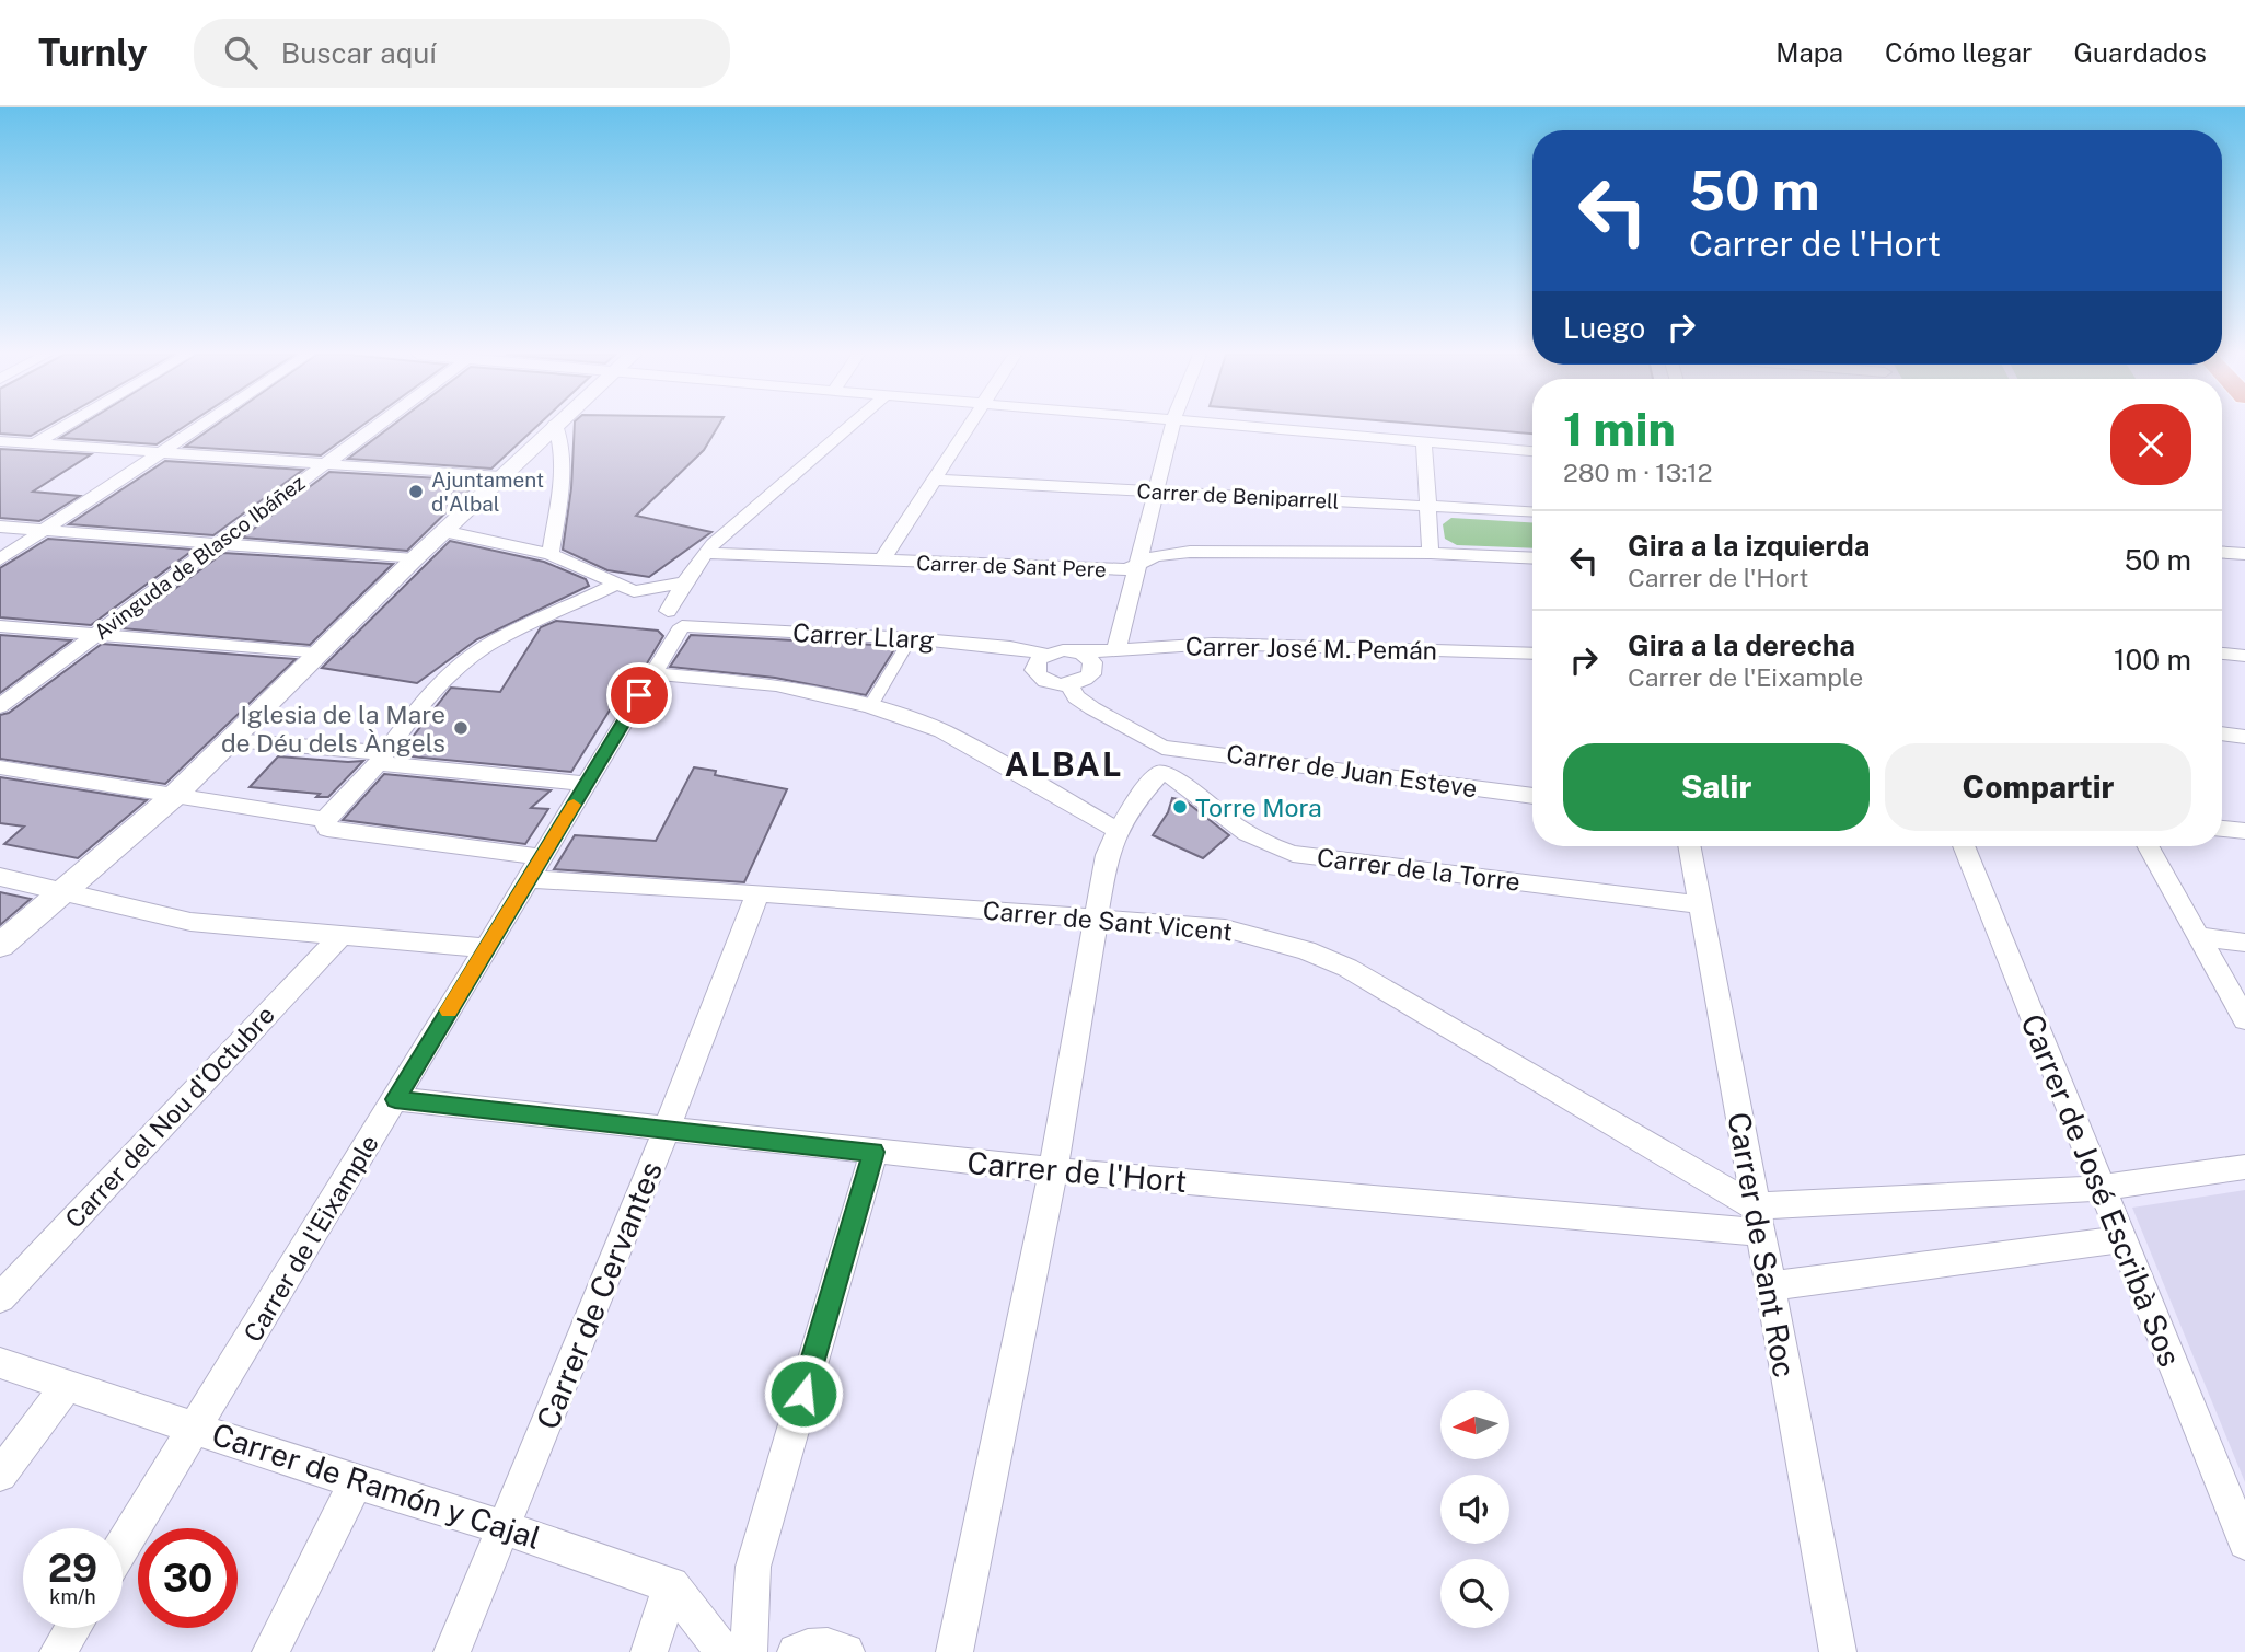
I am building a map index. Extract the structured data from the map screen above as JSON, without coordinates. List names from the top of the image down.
{
  "streets": {
    "street": [
      "Carrer de Beniparrell",
      "Avinguda de Blasco Ibáñez",
      "Carrer de Sant Pere",
      "Carrer Llarg",
      "Carrer José M. Pemán",
      "Carrer de Juan Esteve",
      "Carrer de la Torre",
      "Carrer de Sant Vicent",
      "Carrer del Nou d'Octubre",
      "Carrer de l'Hort",
      "Carrer de José Escribà Sos",
      "Carrer de l'Eixample",
      "Carrer de Sant Roc",
      "Carrer de Cervantes",
      "Carrer de Ramón y Cajal"
    ]
  },
  "crossings": [
    ["Carrer de Sant Pere", "Carrer de l'Eixample"],
    ["Carrer Llarg", "Carrer José M. Pemán"],
    ["Carrer Llarg", "Carrer de l'Eixample"],
    ["Carrer de Juan Esteve", "Carrer de la Torre"],
    ["Carrer de la Torre", "Carrer de Sant Roc"],
    ["Carrer de Sant Vicent", "Carrer de l'Hort"],
    ["Carrer de Sant Vicent", "Carrer de l'Eixample"],
    ["Carrer de Sant Vicent", "Carrer de Sant Roc"],
    ["Carrer de Sant Vicent", "Carrer de Cervantes"],
    ["Carrer de l'Hort", "Carrer de José Escribà Sos"],
    ["Carrer de l'Hort", "Carrer de l'Eixample"],
    ["Carrer de l'Hort", "Carrer de Sant Roc"],
    ["Carrer de l'Hort", "Carrer de Cervantes"],
    ["Carrer de l'Eixample", "Carrer de Ramón y Cajal"],
    ["Carrer de Cervantes", "Carrer de Ramón y Cajal"]
  ],
  "districts": ["ALBAL"],
  "places": ["Ajuntament d'Albal", "Iglesia de la Mare de Déu dels Àngels", "Torre Mora"],
  "north": "left",
  "page": {
    "header": "Turnly",
    "search": "Buscar aquí",
    "nav": ["Mapa", "Cómo llegar", "Guardados"],
    "turn": ["50 m", "Carrer de l'Hort"],
    "then": "Luego",
    "heading": ["1 min", "280 m · 13:12"],
    "list": [
      {
        "name": "Gira a la izquierda",
        "note": "Carrer de l'Hort",
        "value": "50 m"
      },
      {
        "name": "Gira a la derecha",
        "note": "Carrer de l'Eixample",
        "value": "100 m"
      }
    ],
    "buttons": ["Salir", "Compartir"],
    "speed": "29 km/h",
    "limit": "30"
  }
}
